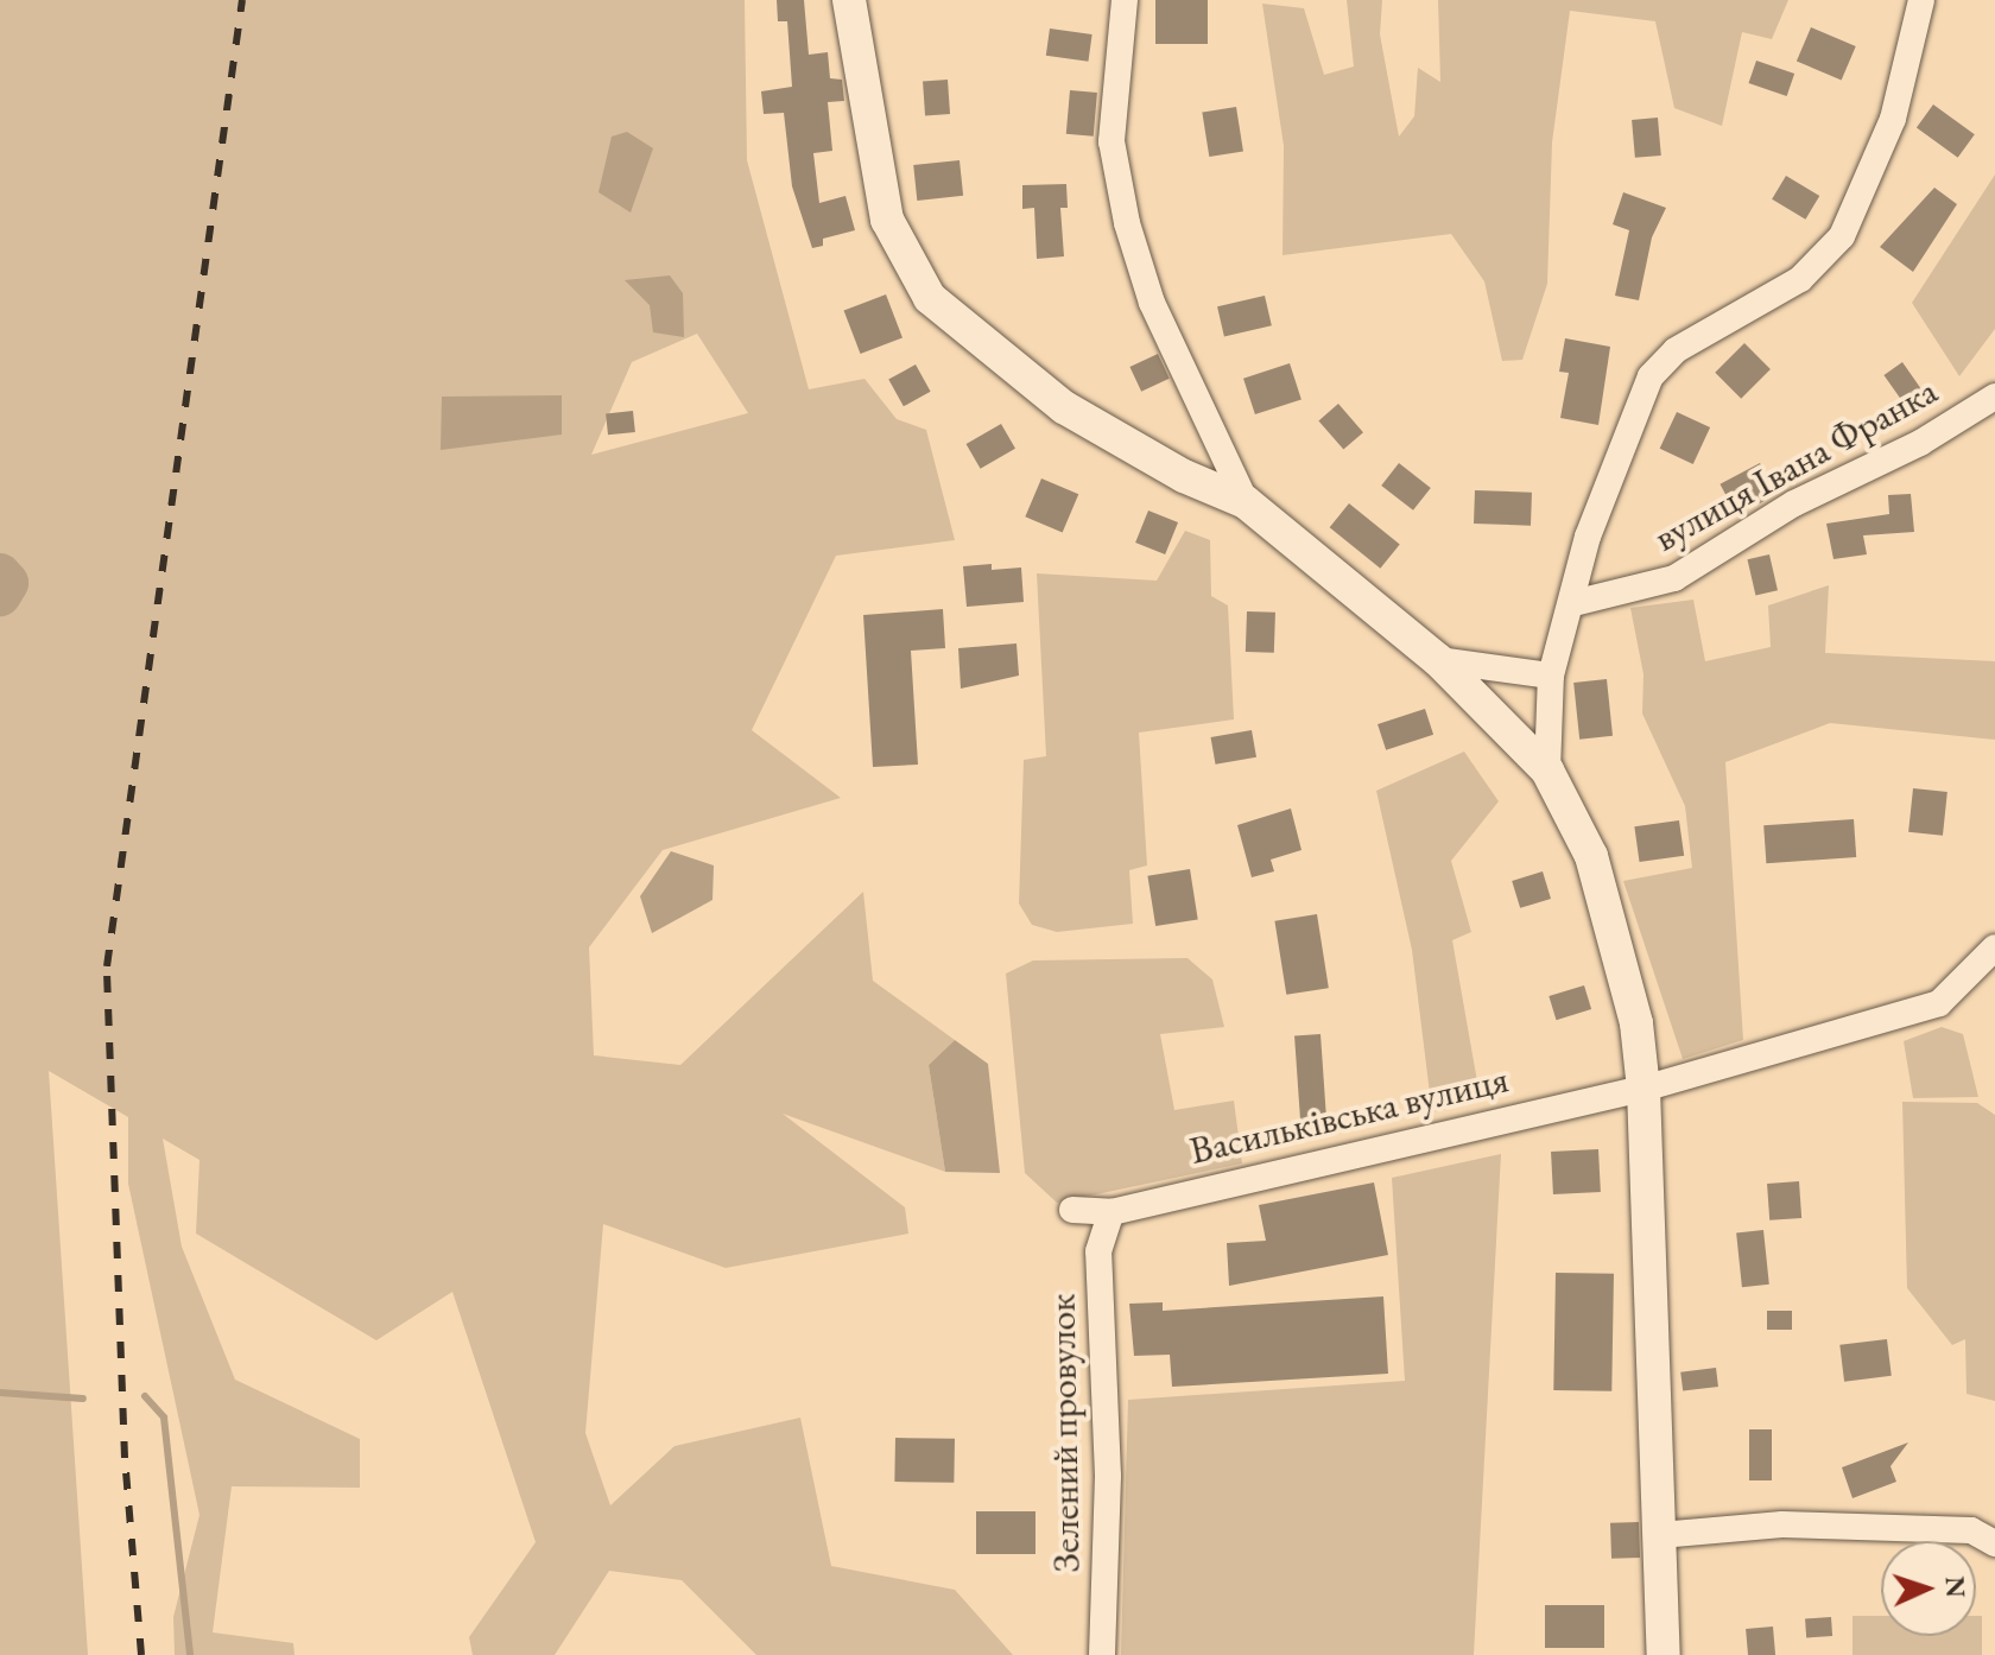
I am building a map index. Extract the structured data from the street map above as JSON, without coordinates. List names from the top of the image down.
{
  "streets": {
    "street": ["вулиця Івана Франка", "Васильківська вулиця", "Зелений провулок"]
  },
  "crossings": [
    ["Васильківська вулиця", "Зелений провулок"]
  ],
  "north": "right"
}
